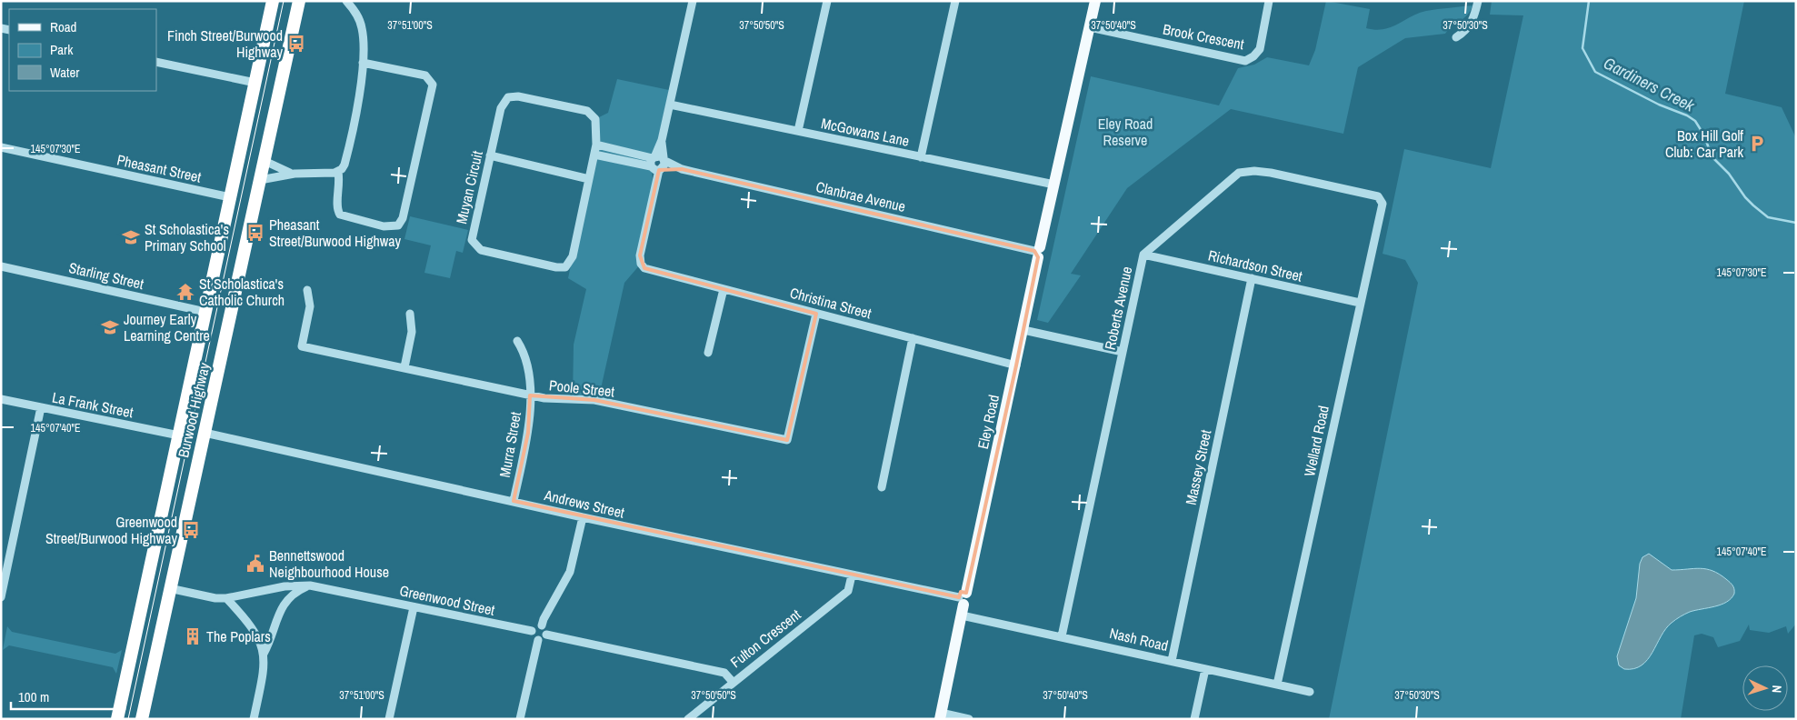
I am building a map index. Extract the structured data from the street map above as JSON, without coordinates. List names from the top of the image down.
{
  "streets": {
    "highway": ["Burwood Highway"],
    "main road": ["Eley Road"],
    "street": [
      "Brook Crescent",
      "McGowans Lane",
      "Pheasant Street",
      "Muyan Circuit",
      "Clanbrae Avenue",
      "Richardson Street",
      "Starling Street",
      "Christina Street",
      "Roberts Avenue",
      "Poole Street",
      "La Frank Street",
      "Wellard Road",
      "Murra Street",
      "Massey Street",
      "Andrews Street",
      "Greenwood Street",
      "Fulton Crescent",
      "Nash Road"
    ]
  },
  "crossings": [
    ["Brook Crescent", "Eley Road"],
    ["McGowans Lane", "Eley Road"],
    ["Pheasant Street", "Burwood Highway"],
    ["Clanbrae Avenue", "Christina Street"],
    ["Clanbrae Avenue", "Eley Road"],
    ["Richardson Street", "Roberts Avenue"],
    ["Richardson Street", "Wellard Road"],
    ["Richardson Street", "Massey Street"],
    ["Starling Street", "Burwood Highway"],
    ["Christina Street", "Poole Street"],
    ["Christina Street", "Eley Road"],
    ["Roberts Avenue", "Wellard Road"],
    ["Roberts Avenue", "Nash Road"],
    ["Poole Street", "Murra Street"],
    ["La Frank Street", "Burwood Highway"],
    ["Burwood Highway", "Andrews Street"],
    ["Burwood Highway", "Greenwood Street"],
    ["Eley Road", "Andrews Street"],
    ["Eley Road", "Nash Road"],
    ["Wellard Road", "Nash Road"],
    ["Murra Street", "Andrews Street"],
    ["Massey Street", "Nash Road"],
    ["Andrews Street", "Fulton Crescent"],
    ["Andrews Street", "Nash Road"]
  ],
  "water": ["Gardiners Creek"],
  "parks": ["Eley Road Reserve"],
  "places": {
    "bus stop": ["Finch Street/Burwood Highway", "Pheasant Street/Burwood Highway", "Greenwood Street/Burwood Highway"],
    "parking": ["Box Hill Golf Club: Car Park"],
    "school or university": ["St Scholastica's Primary School", "Journey Early Learning Centre"],
    "temple": ["St Scholastica's Catholic Church"],
    "public building": ["Bennettswood Neighbourhood House"],
    "building": ["The Poplars"]
  },
  "legend": ["Road", "Park", "Water"],
  "scale_bar": "100 m",
  "north": "right",
  "coordinates": [
    "37°51'00\"S",
    "37°50'50\"S",
    "37°50'40\"S",
    "37°50'30\"S",
    "145°07'30\"E",
    "145°07'40\"E"
  ]
}
